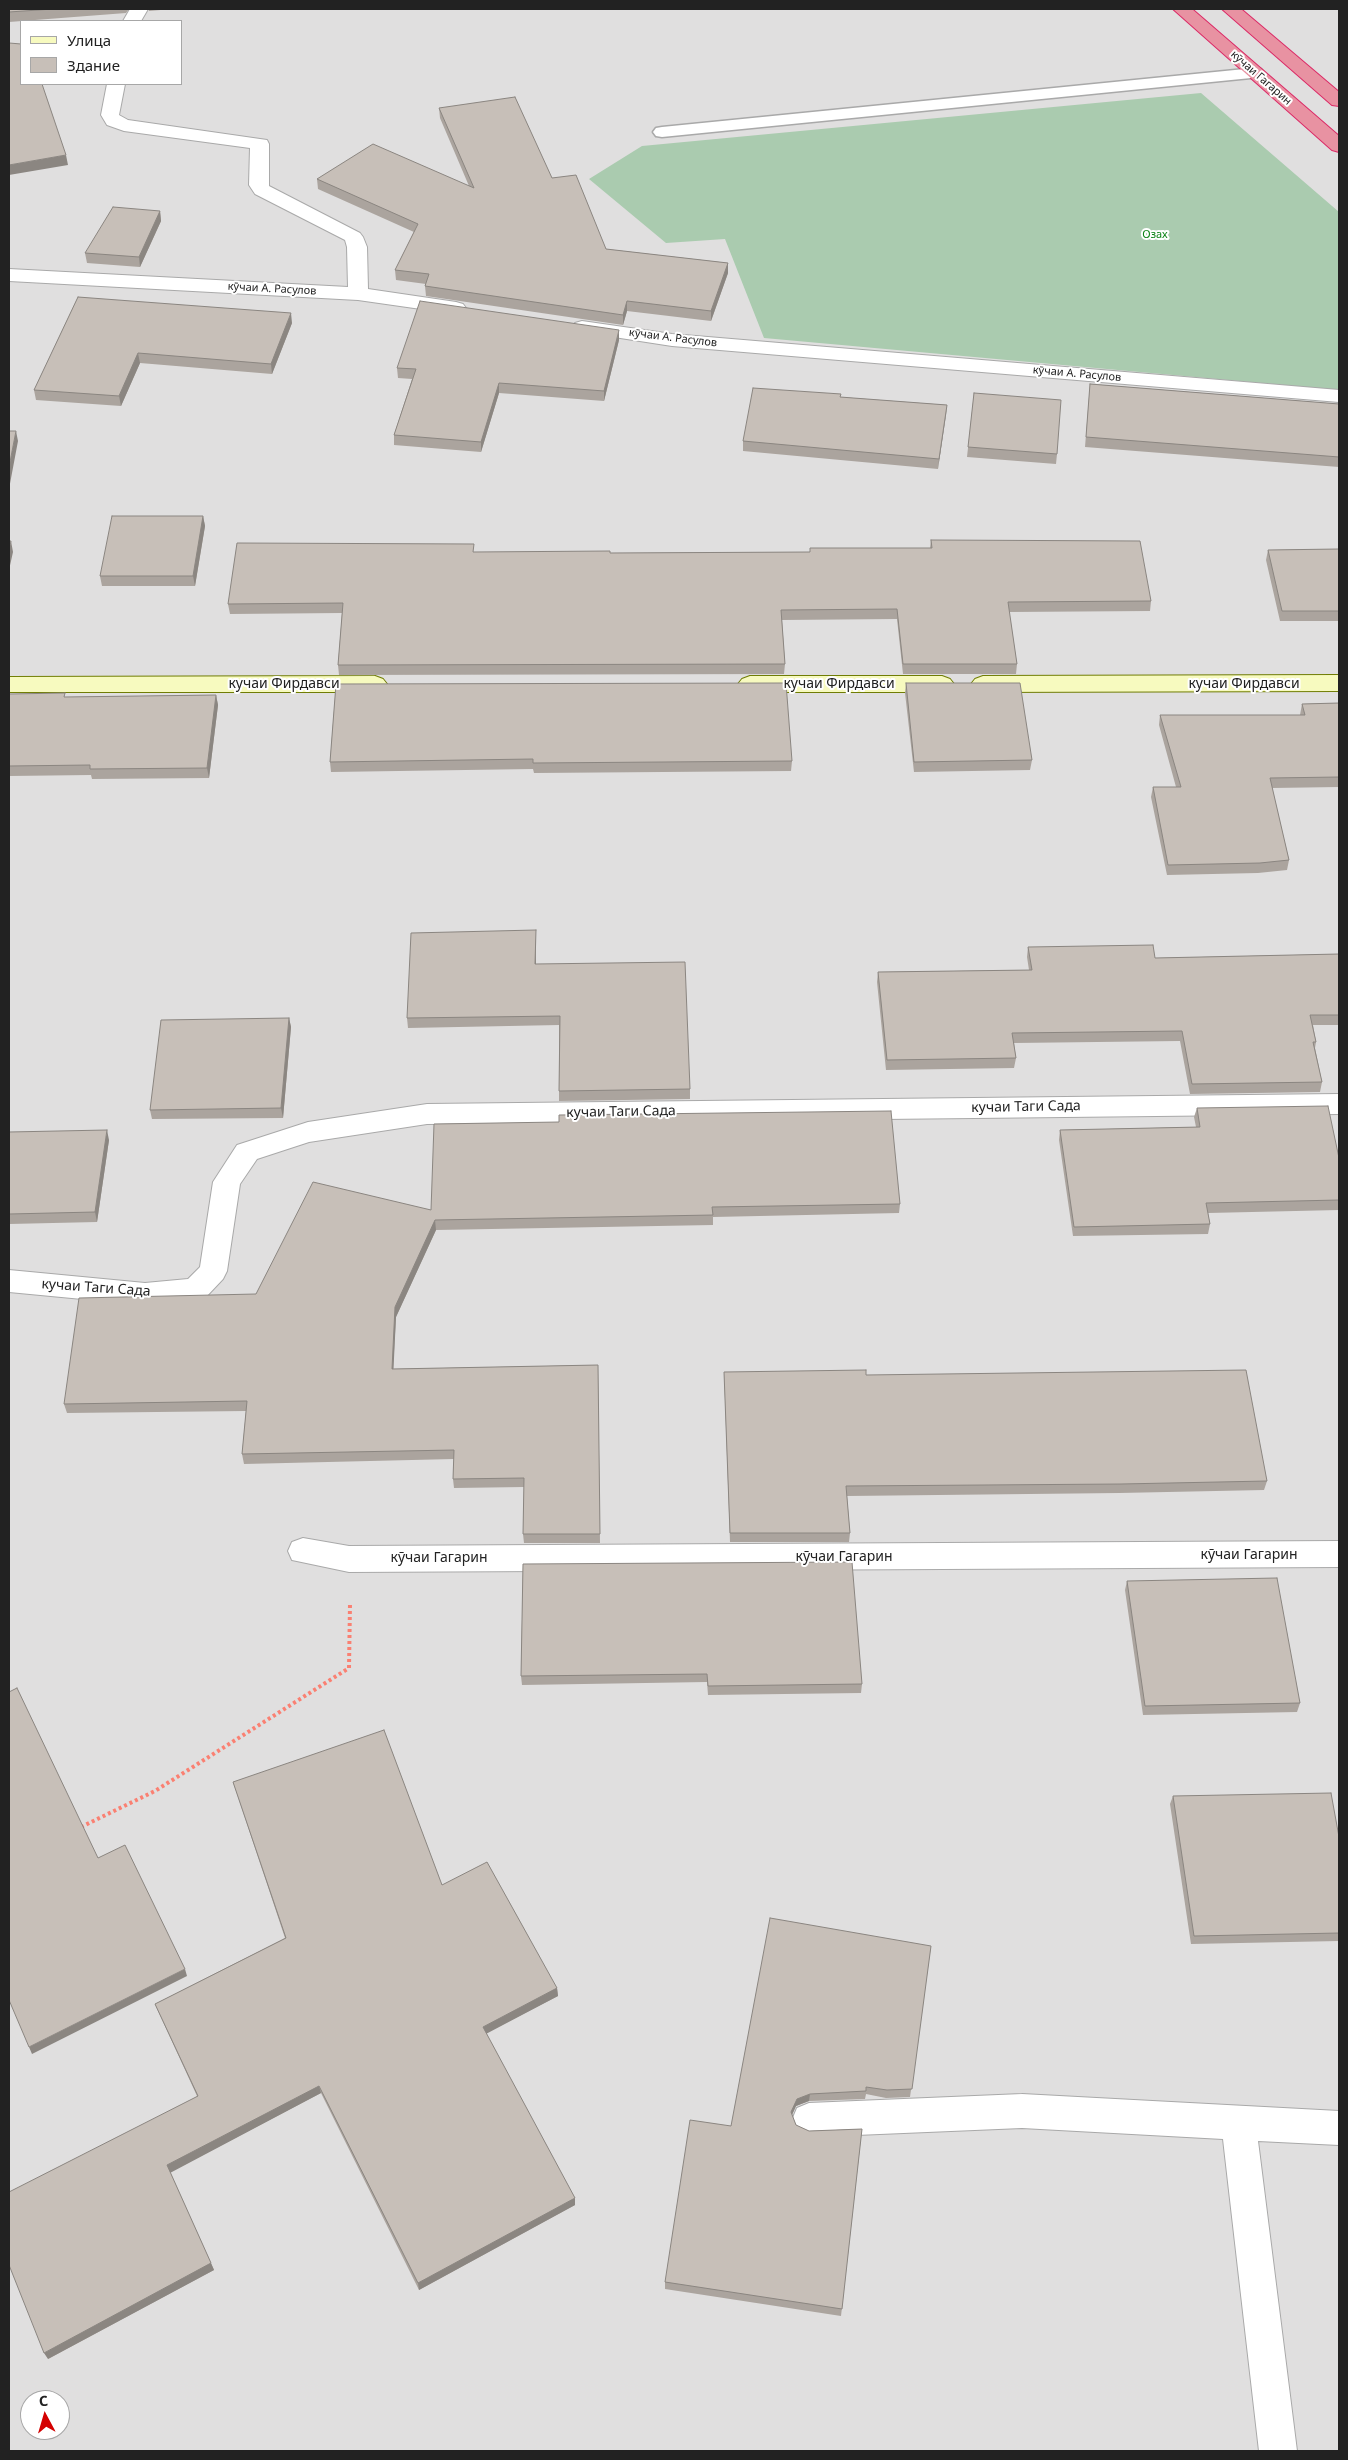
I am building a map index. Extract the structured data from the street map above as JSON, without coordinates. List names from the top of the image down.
{
  "streets": {
    "highway": ["кӯчаи Гагарин"],
    "street": ["кӯчаи А. Расулов", "кучаи Фирдавси", "кучаи Таги Сада"]
  },
  "parks": ["Озах"],
  "legend": ["Улица", "Здание"],
  "north": "top"
}
